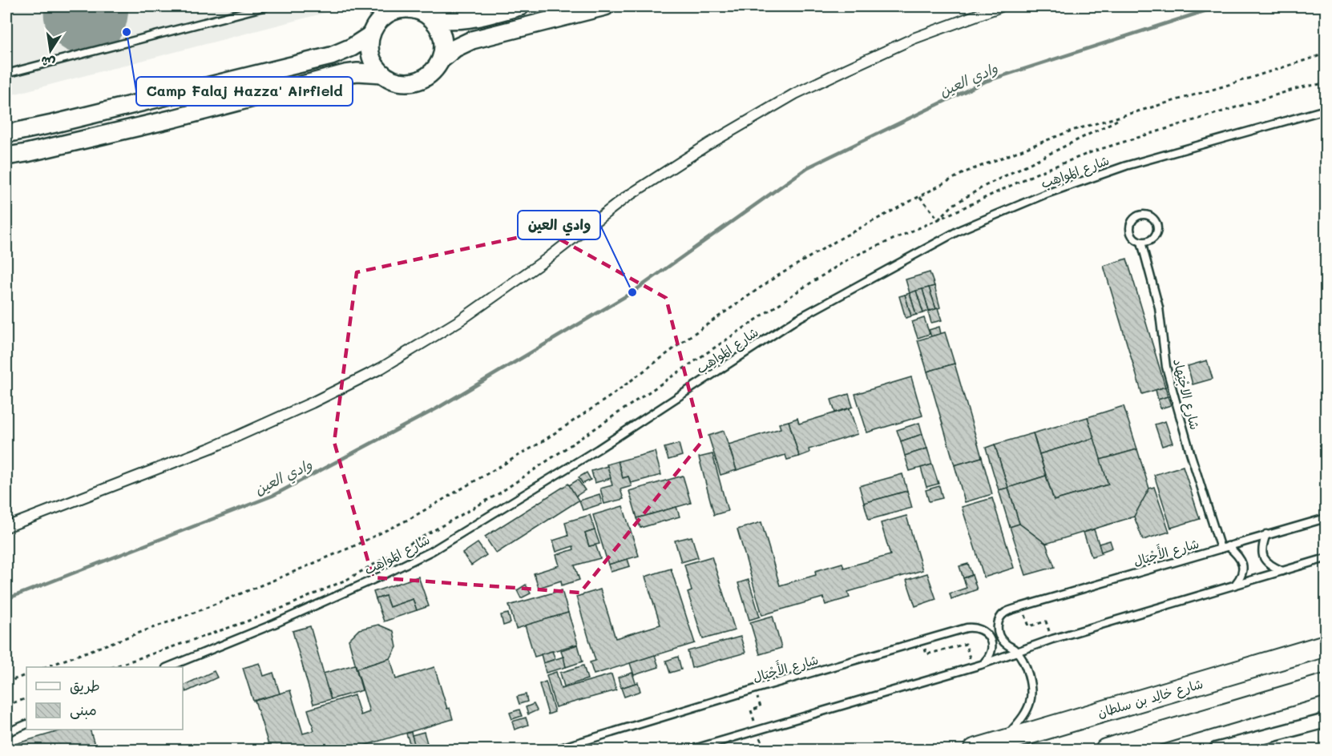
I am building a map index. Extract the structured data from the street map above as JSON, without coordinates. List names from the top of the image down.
{
  "streets": {
    "main road": ["شارع خالِد بن سلطان"],
    "lane": ["شارع المَواهِب", "شارع الاجْتِهاد", "شارع الأَجْيَال"]
  },
  "crossings": [
    ["شارع الاجْتِهاد", "شارع الأَجْيَال"],
    ["شارع الأَجْيَال", "شارع خالِد بن سلطان"]
  ],
  "water": ["وادي العين"],
  "places": ["Camp Falaj Hazza' Airfield", "وادي العين"],
  "legend": ["طريق", "مبنى"],
  "north": "bottom"
}
